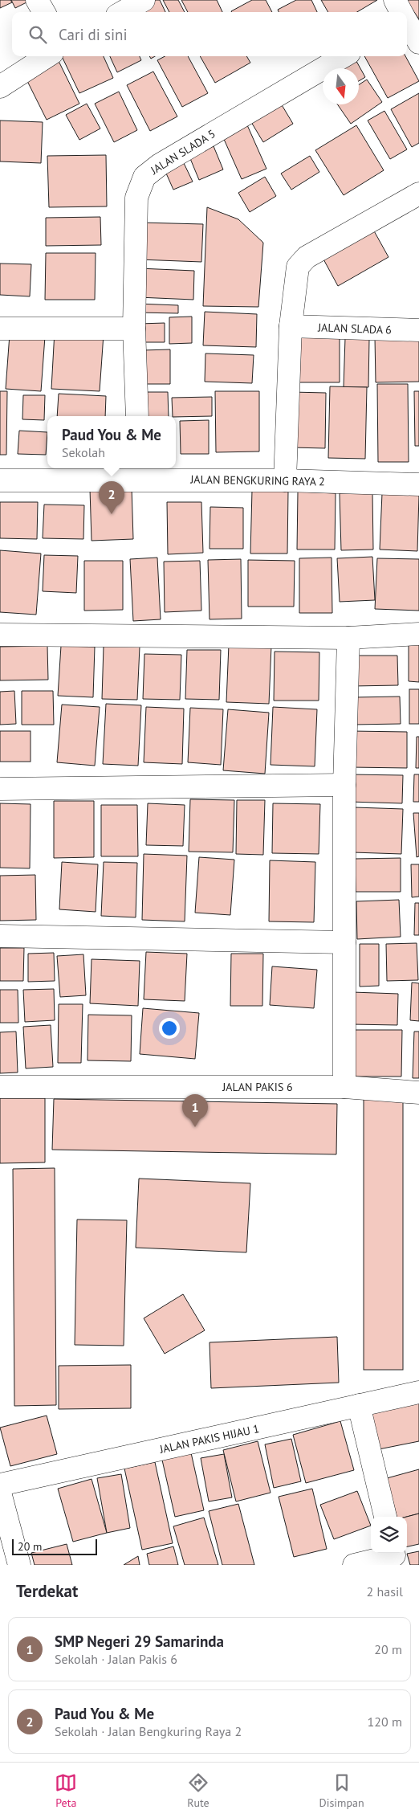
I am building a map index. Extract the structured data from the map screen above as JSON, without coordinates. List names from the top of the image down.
{
  "streets": {
    "street": [
      "JALAN SLADA 5",
      "JALAN SLADA 6",
      "JALAN BENGKURING RAYA 2",
      "JALAN PAKIS 6",
      "JALAN PAKIS HIJAU 1"
    ]
  },
  "scale_bar": "20 m",
  "north": "bottom",
  "page": {
    "search": "Cari di sini",
    "popup": ["Paud You & Me", "Sekolah"],
    "pins": ["2", "1"],
    "scale": "20 m",
    "heading": ["Terdekat", "2 hasil"],
    "list": [
      {
        "mark": "1",
        "name": "SMP Negeri 29 Samarinda",
        "note": "Sekolah · Jalan Pakis 6",
        "value": "20 m"
      },
      {
        "mark": "2",
        "name": "Paud You & Me",
        "note": "Sekolah · Jalan Bengkuring Raya 2",
        "value": "120 m"
      }
    ],
    "nav": ["Peta", "Rute", "Disimpan"]
  }
}
